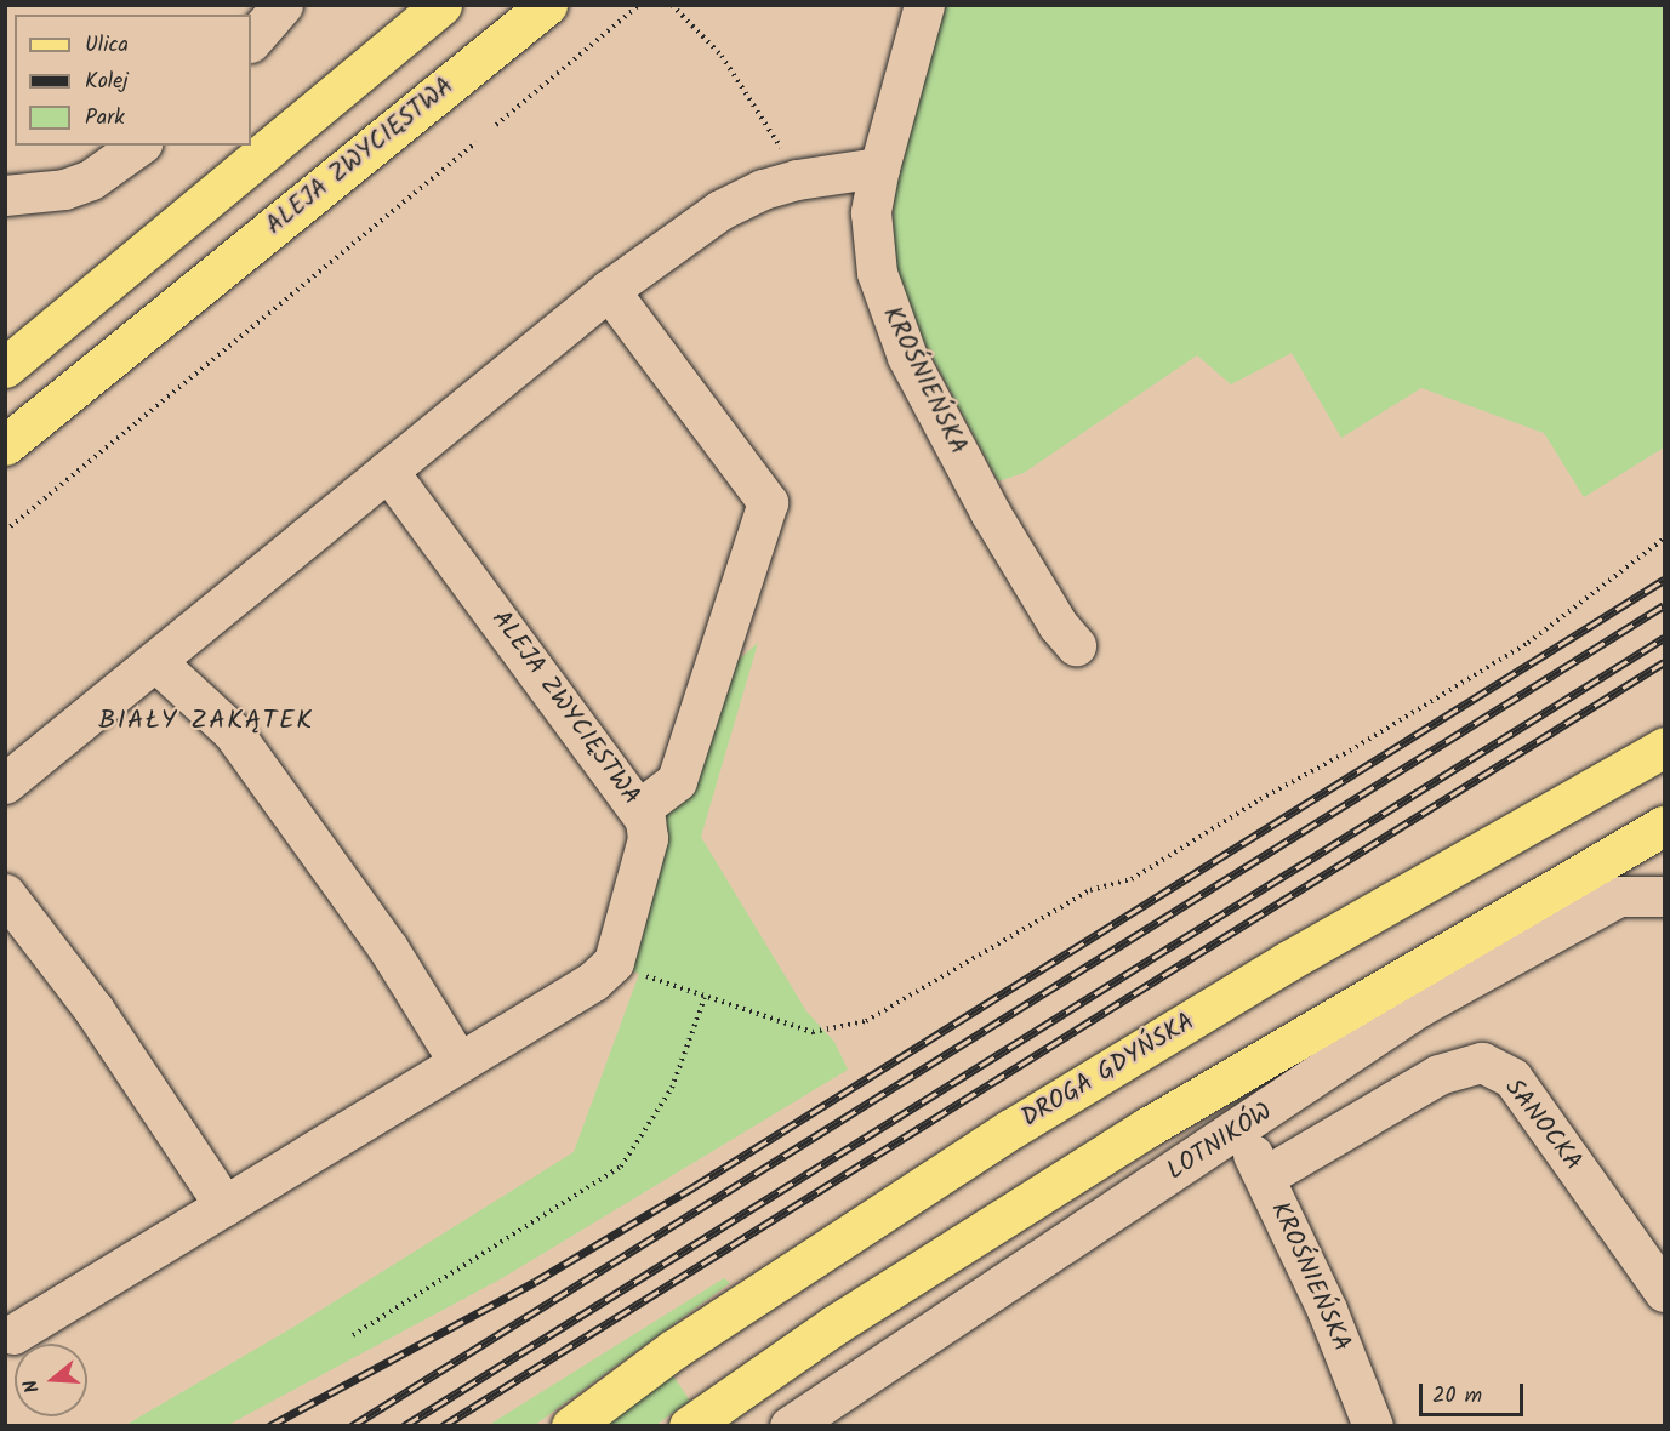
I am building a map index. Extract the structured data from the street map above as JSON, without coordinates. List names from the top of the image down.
{
  "streets": {
    "main road": ["ALEJA ZWYCIĘSTWA", "DROGA GDYŃSKA"],
    "street": ["KROŚNIEŃSKA", "SANOCKA", "LOTNIKÓW"]
  },
  "crossings": [
    ["KROŚNIEŃSKA", "SANOCKA"],
    ["KROŚNIEŃSKA", "LOTNIKÓW"]
  ],
  "districts": ["BIAŁY ZAKĄTEK"],
  "legend": ["Ulica", "Kolej", "Park"],
  "scale_bar": "20 m",
  "north": "left"
}
